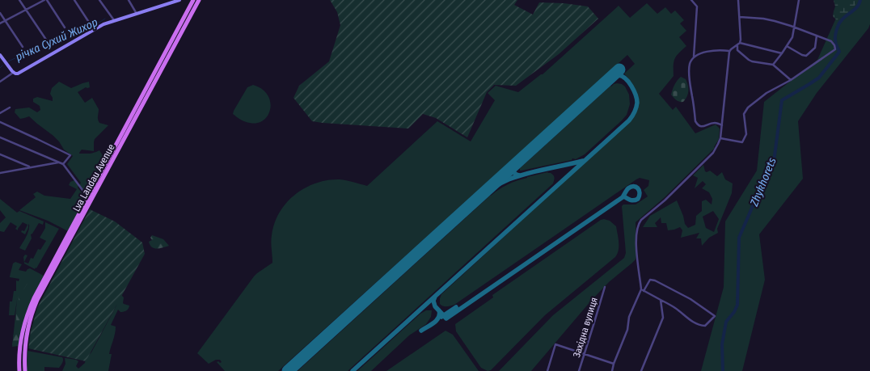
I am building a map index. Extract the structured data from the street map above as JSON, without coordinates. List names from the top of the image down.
{
  "streets": {
    "main road": ["Lva Landau Avenue"],
    "street": ["Західна вулиця"]
  },
  "water": ["річка Сухий Жихор", "Zhykhorets"]
}
